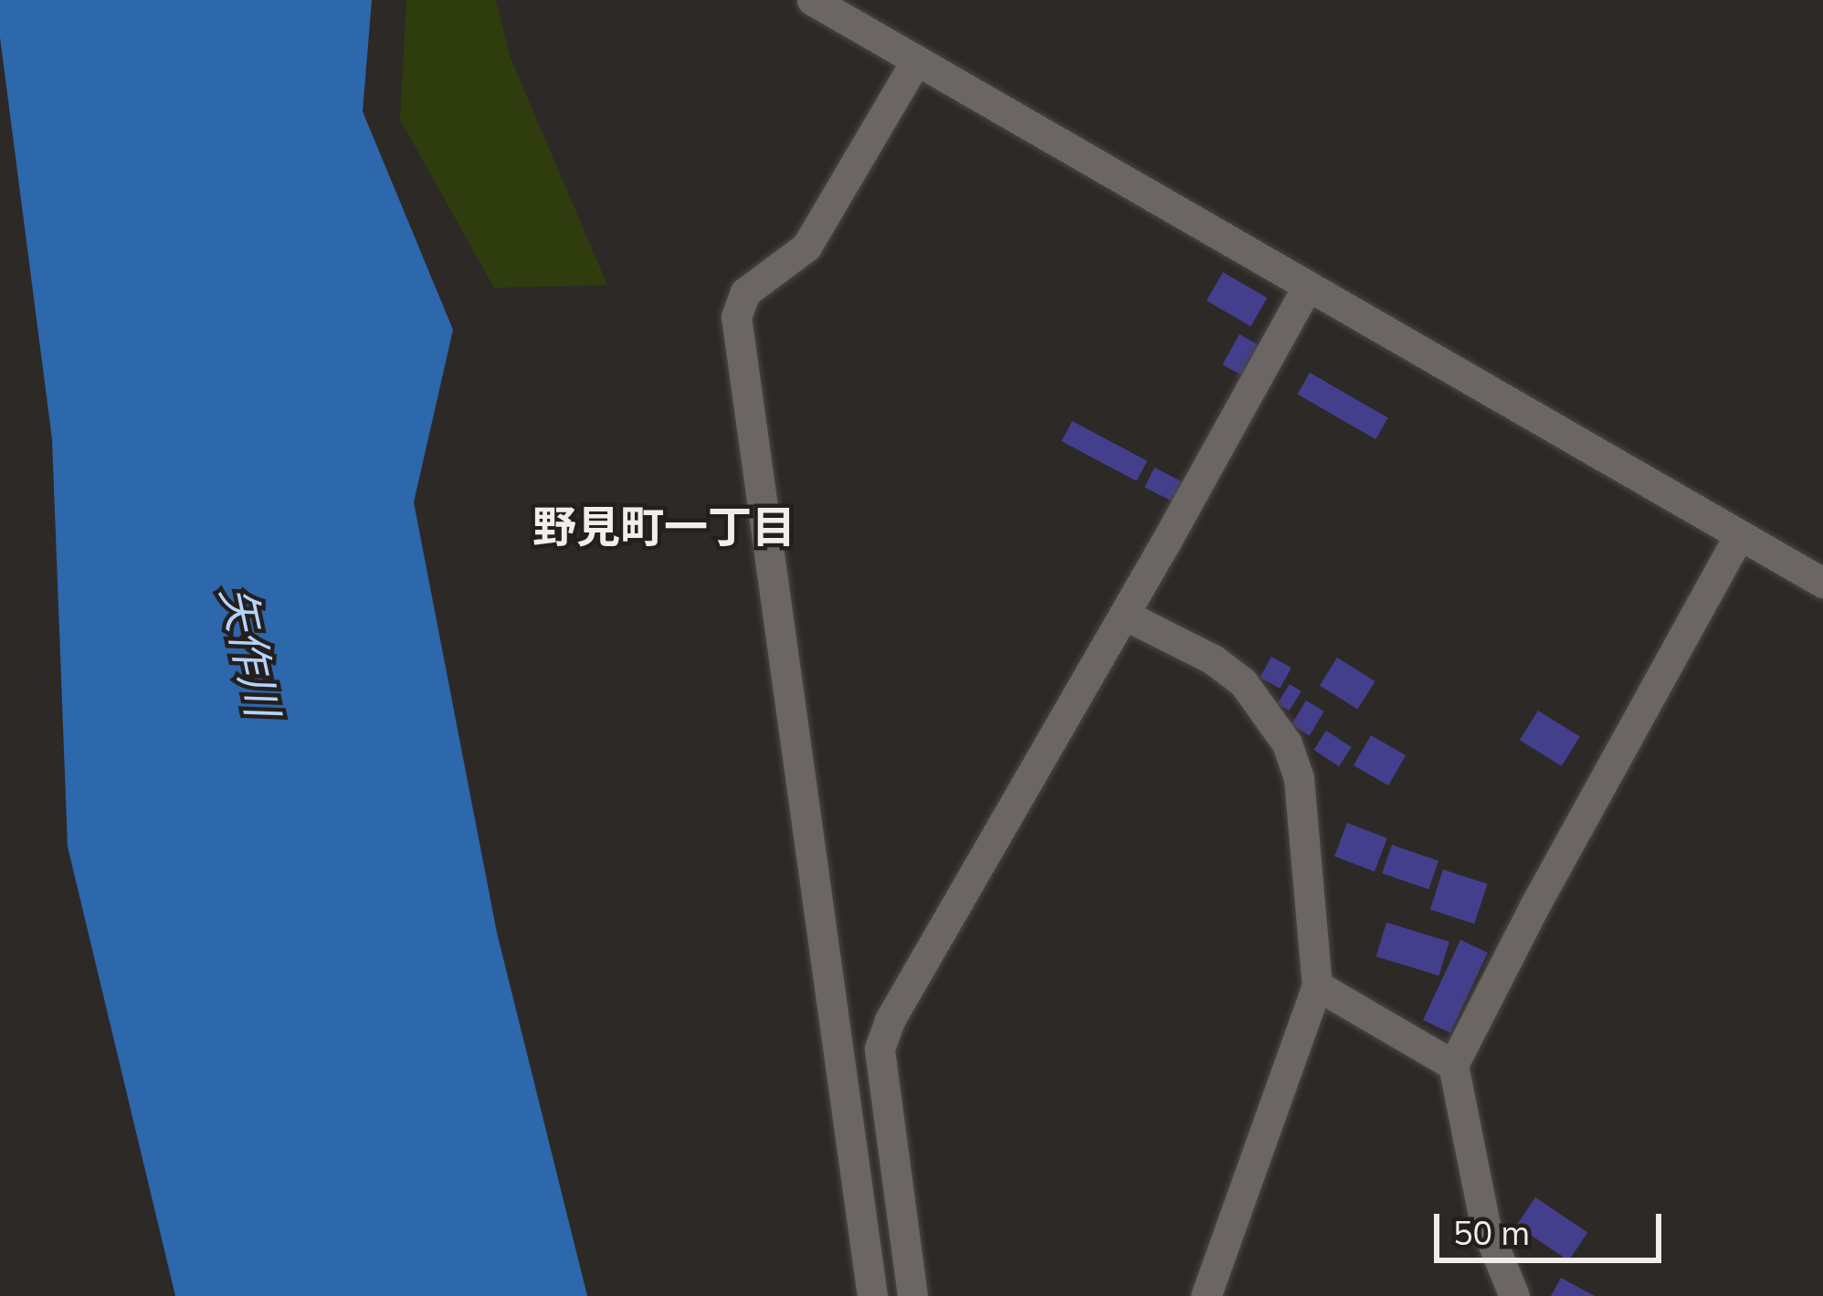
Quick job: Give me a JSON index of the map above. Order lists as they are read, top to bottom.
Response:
{
  "districts": ["野見町一丁目"],
  "water": ["矢作川"],
  "scale_bar": "50 m"
}
